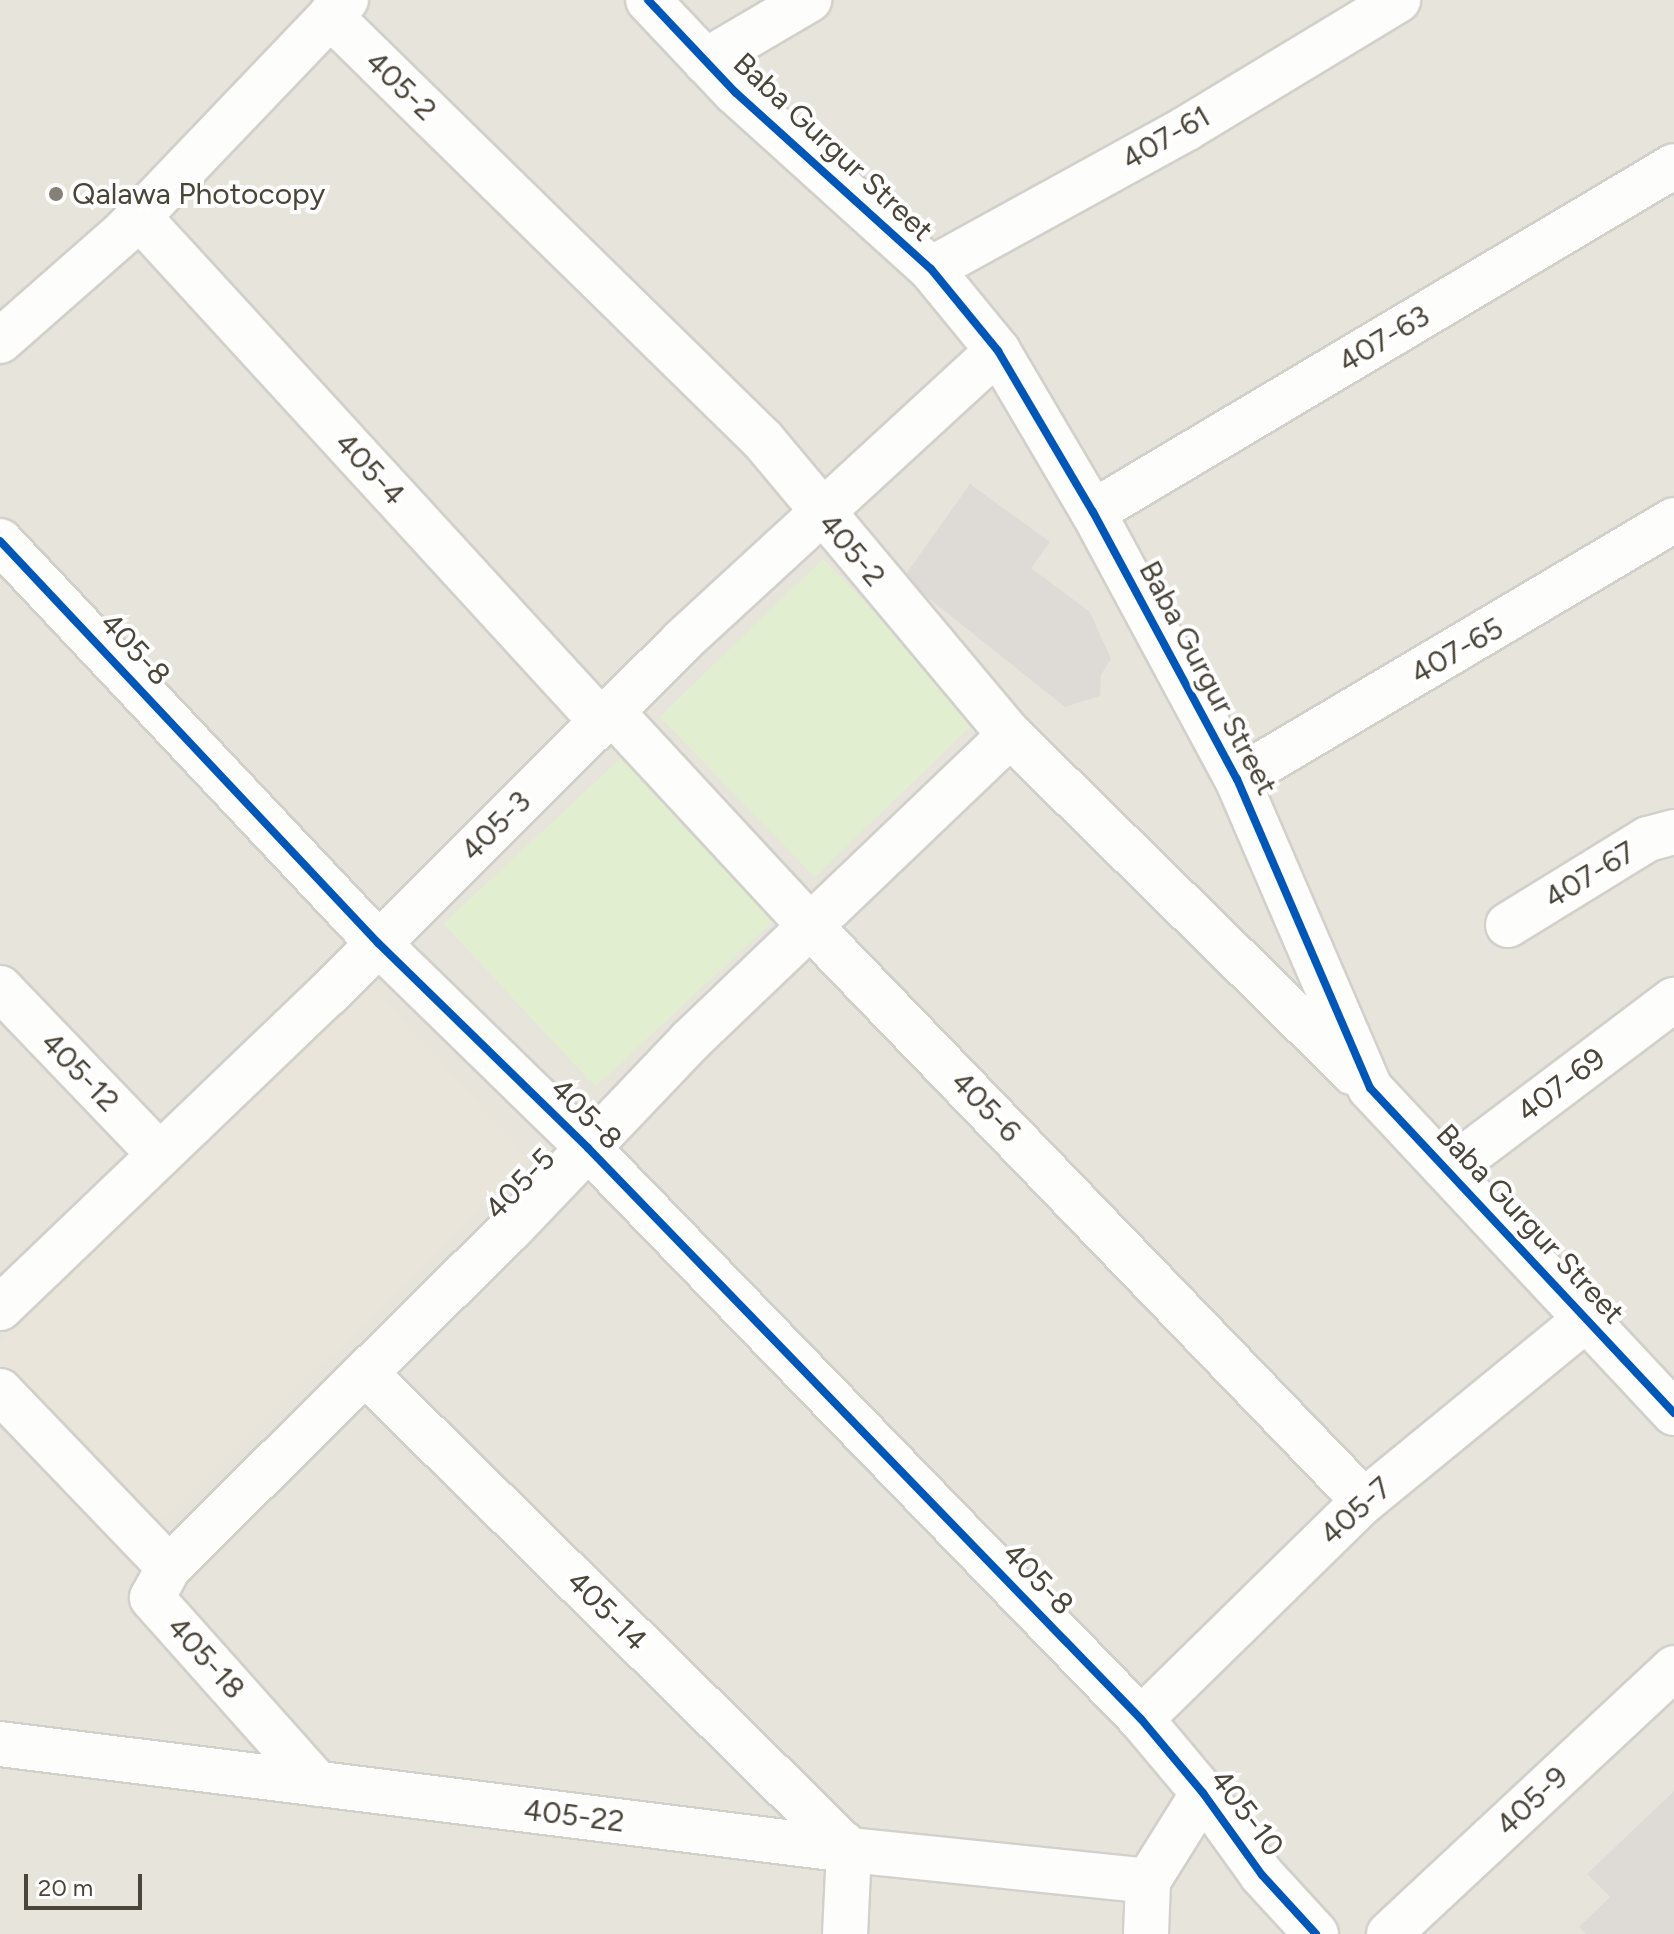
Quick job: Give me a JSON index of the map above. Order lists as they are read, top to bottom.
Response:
{
  "streets": {
    "street": [
      "405-2",
      "407-61",
      "Baba Gurgur Street",
      "407-63",
      "405-4",
      "405-8",
      "407-65",
      "405-3",
      "407-67",
      "405-12",
      "407-69",
      "405-6",
      "405-5",
      "405-7",
      "405-14",
      "405-18",
      "405-9",
      "405-10",
      "405-22"
    ]
  },
  "crossings": [
    ["405-2", "Baba Gurgur Street"],
    ["405-2", "405-3"],
    ["405-2", "405-5"],
    ["407-61", "Baba Gurgur Street"],
    ["Baba Gurgur Street", "407-63"],
    ["Baba Gurgur Street", "407-65"],
    ["Baba Gurgur Street", "405-3"],
    ["Baba Gurgur Street", "407-69"],
    ["Baba Gurgur Street", "405-7"],
    ["405-4", "405-3"],
    ["405-4", "405-6"],
    ["405-8", "405-3"],
    ["405-8", "405-5"],
    ["405-8", "405-7"],
    ["405-8", "405-10"],
    ["405-3", "405-12"],
    ["405-3", "405-6"],
    ["405-6", "405-5"],
    ["405-6", "405-7"],
    ["405-5", "405-14"],
    ["405-5", "405-18"],
    ["405-7", "405-10"],
    ["405-14", "405-22"],
    ["405-18", "405-22"]
  ],
  "places": ["Qalawa Photocopy"],
  "scale_bar": "20 m"
}
